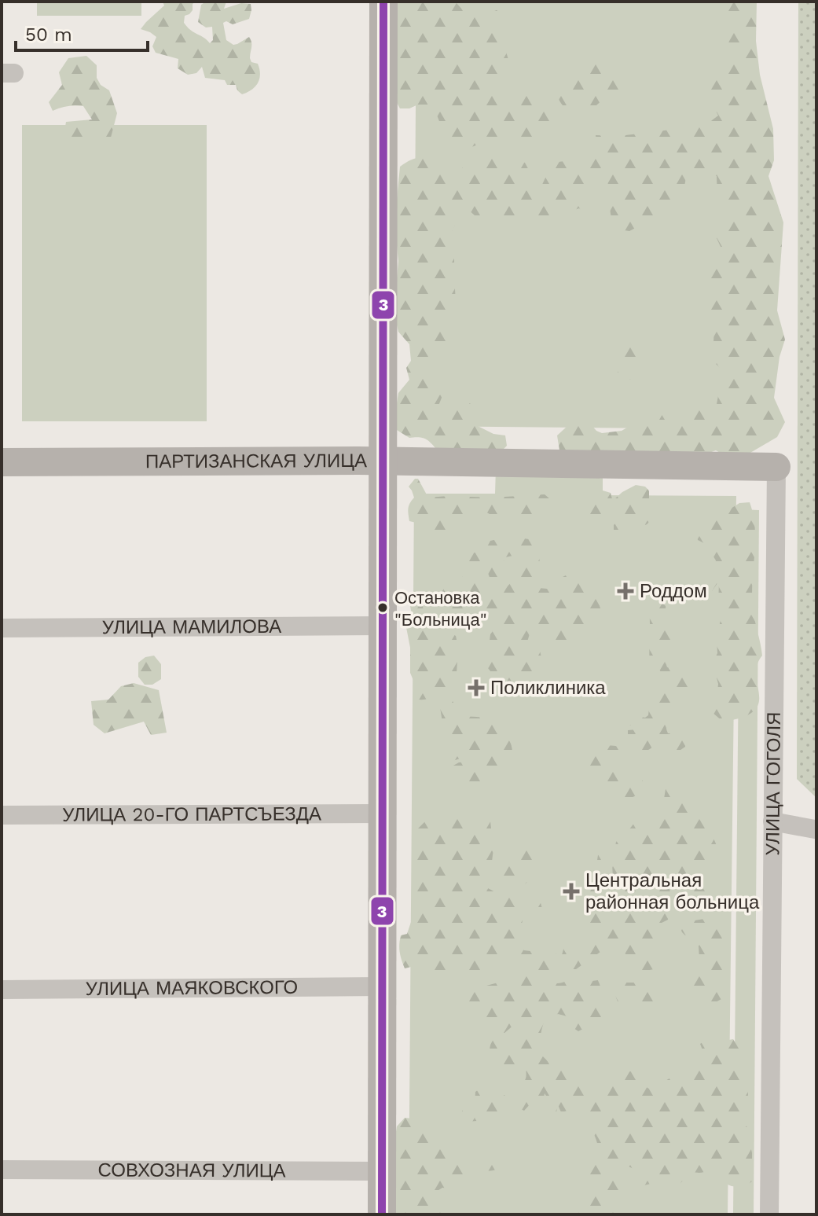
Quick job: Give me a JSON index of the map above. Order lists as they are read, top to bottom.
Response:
{
  "streets": {
    "street": [
      "ПАРТИЗАНСКАЯ УЛИЦА",
      "УЛИЦА МАМИЛОВА",
      "УЛИЦА ГОГОЛЯ",
      "УЛИЦА 20-ГО ПАРТСЪЕЗДА",
      "УЛИЦА МАЯКОВСКОГО",
      "СОВХОЗНАЯ УЛИЦА"
    ]
  },
  "crossings": [
    ["ПАРТИЗАНСКАЯ УЛИЦА", "УЛИЦА ГОГОЛЯ"]
  ],
  "places": {
    "health": ["Роддом", "Поликлиника", "Центральная районная больница"],
    "other": ["Остановка \"Больница\""]
  },
  "lines": ["transit line 3"],
  "scale_bar": "50 m"
}
